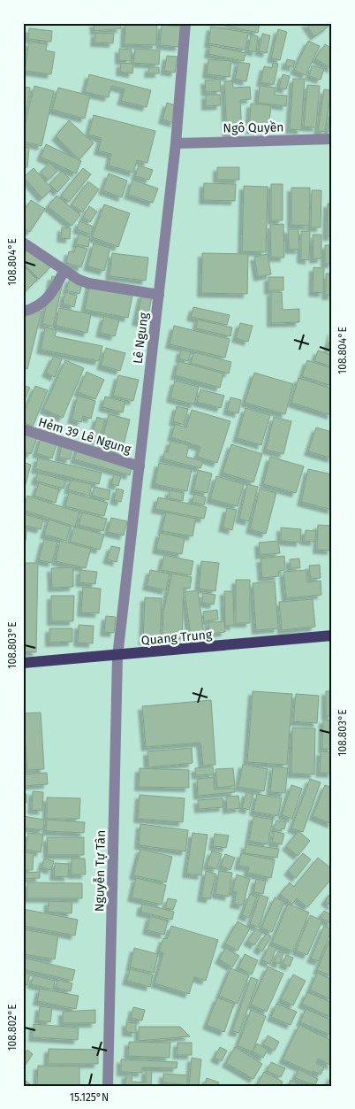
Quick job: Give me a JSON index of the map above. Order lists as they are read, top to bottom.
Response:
{
  "streets": {
    "main road": ["Quang Trung"],
    "street": [
      "Ngô Quyền",
      "Lê Ngung",
      "Hẻm 39 Lê Ngung",
      "Nguyễn Tự Tân"
    ]
  },
  "crossings": [
    ["Ngô Quyền", "Lê Ngung"],
    ["Lê Ngung", "Hẻm 39 Lê Ngung"],
    ["Lê Ngung", "Quang Trung"],
    ["Lê Ngung", "Nguyễn Tự Tân"],
    ["Quang Trung", "Nguyễn Tự Tân"]
  ],
  "coordinates": [
    "108.804°E",
    "108.803°E",
    "108.802°E",
    "15.125°N"
  ]
}
